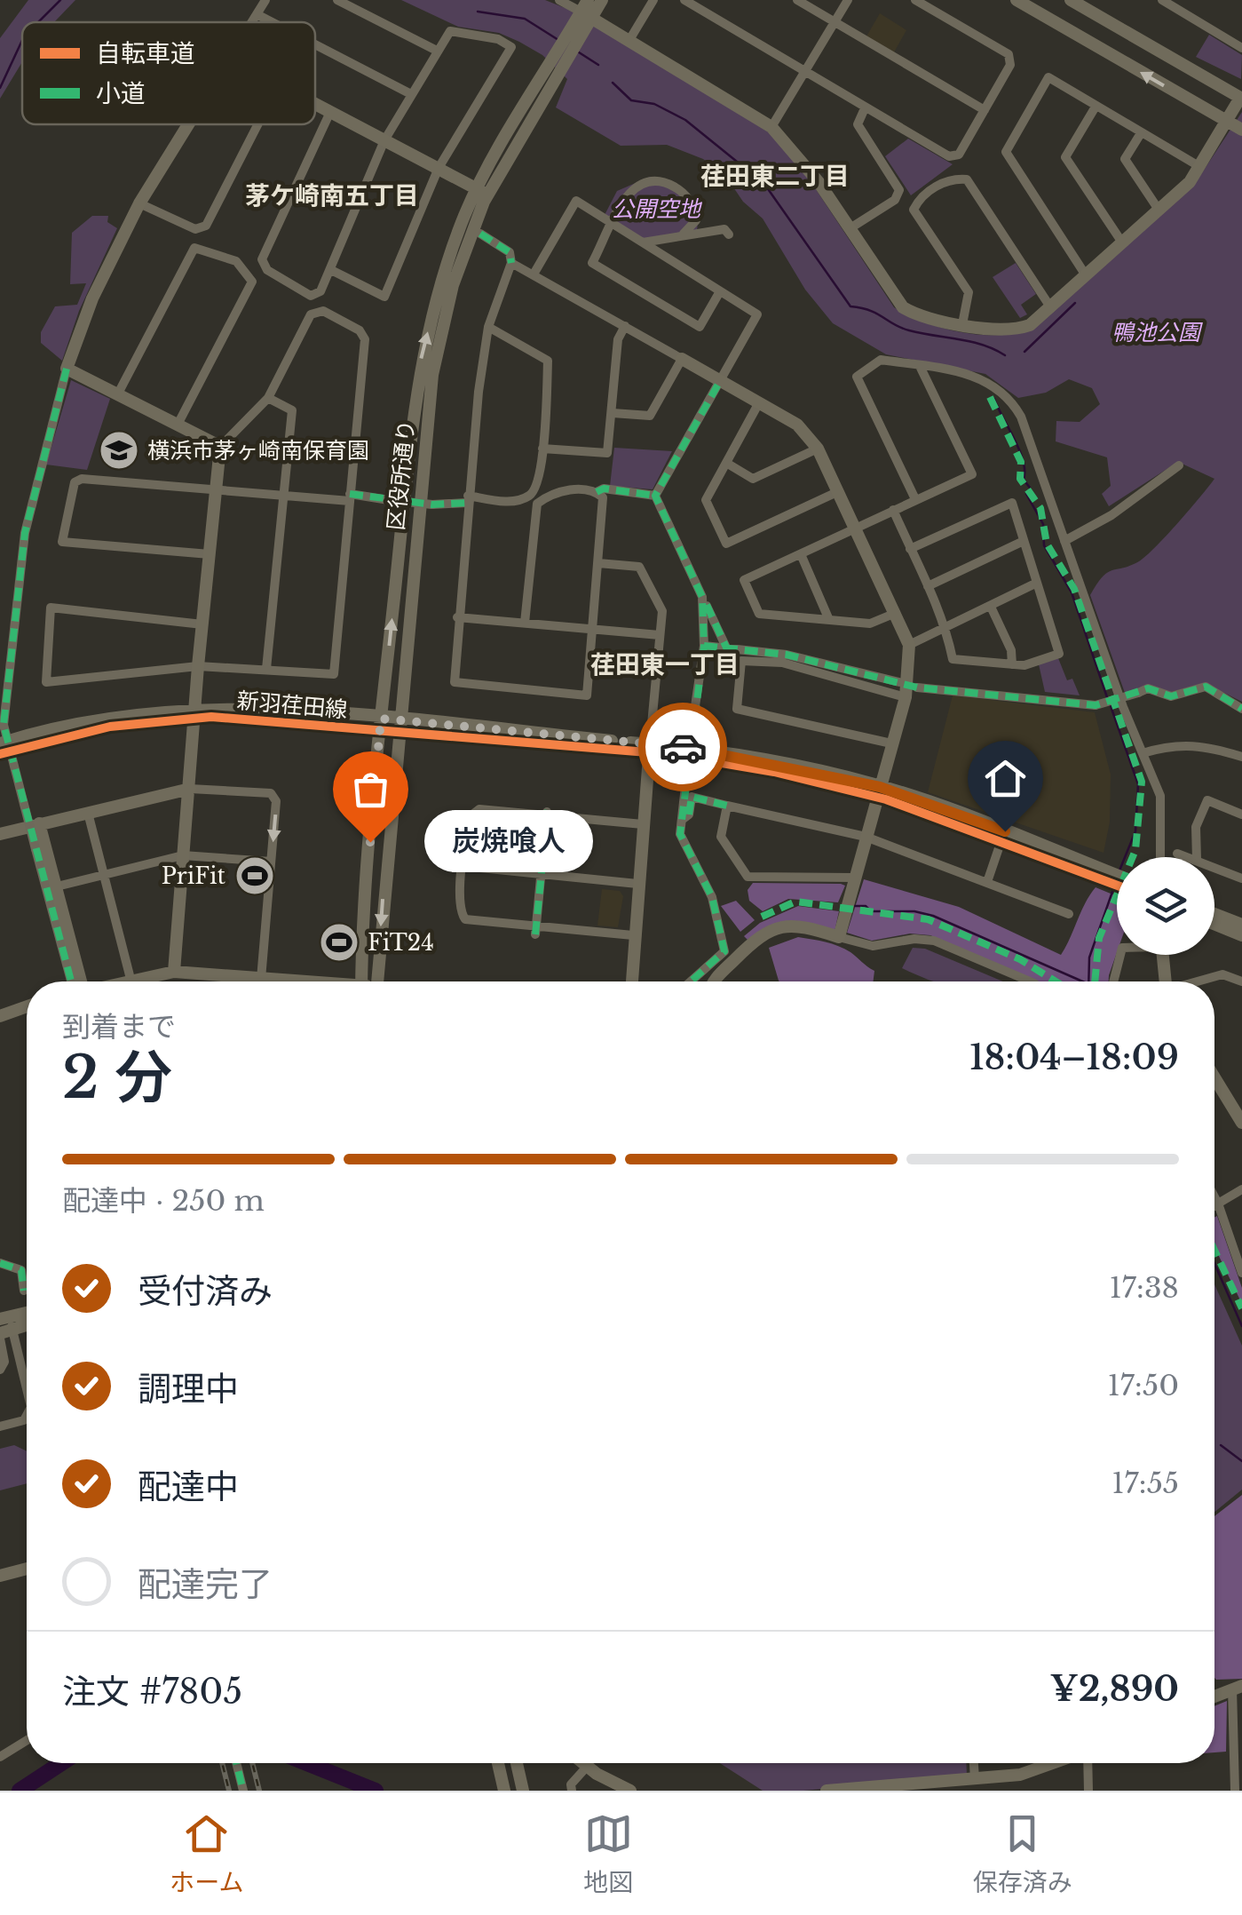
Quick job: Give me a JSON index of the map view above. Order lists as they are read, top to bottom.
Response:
{
  "streets": {
    "street": ["区役所通り", "新羽荏田線"]
  },
  "crossings": [
    ["区役所通り", "新羽荏田線"]
  ],
  "districts": ["荏田東二丁目", "茅ケ崎南五丁目", "荏田東一丁目"],
  "parks": ["公開空地", "鴨池公園"],
  "places": {
    "school or university": ["横浜市茅ヶ崎南保育園"],
    "other": ["炭焼喰人"],
    "sports": ["PriFit", "FiT24"]
  },
  "legend": ["自転車道", "小道"],
  "page": {
    "bubble": "炭焼喰人",
    "heading": ["2 分", "到着まで", "18:04–18:09"],
    "panel": ["注文 #7805", "¥2,890"],
    "bar": "配達中 · 250 m",
    "list": [
      ["受付済み", "17:38"],
      ["調理中", "17:50"],
      ["配達中", "17:55"],
      "配達完了"
    ],
    "tabs": ["ホーム", "地図", "保存済み"]
  }
}
